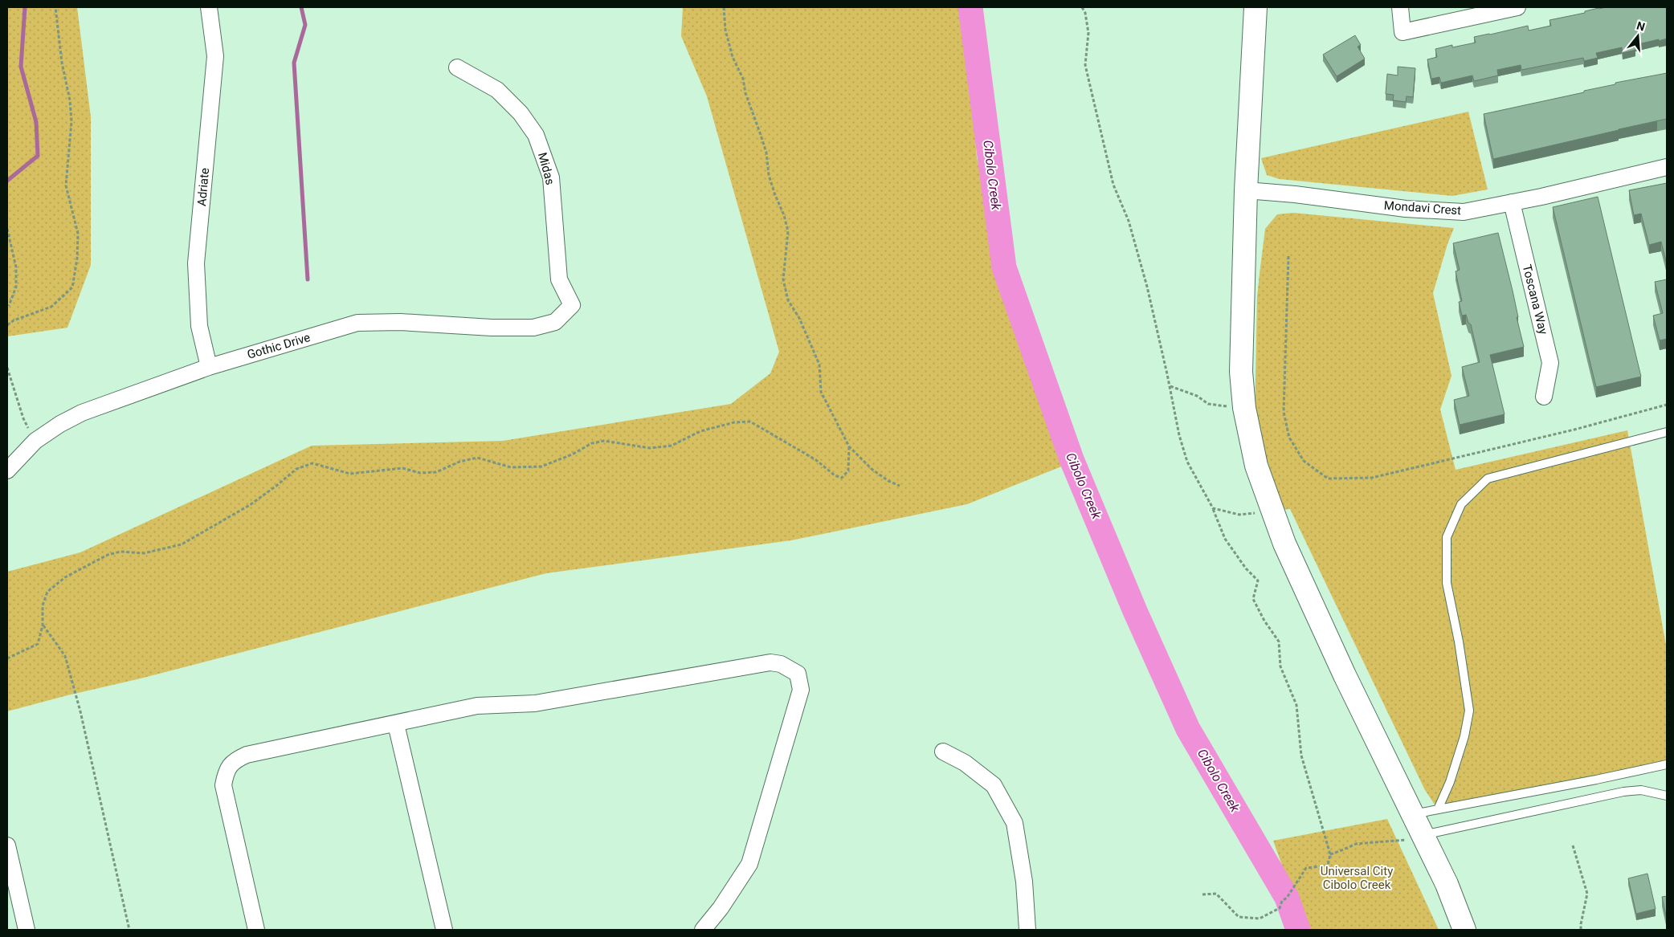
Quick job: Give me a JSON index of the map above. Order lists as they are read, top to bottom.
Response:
{
  "streets": {
    "street": [
      "Midas",
      "Adriate",
      "Mondavi Crest",
      "Toscana Way",
      "Gothic Drive"
    ]
  },
  "crossings": [
    ["Midas", "Gothic Drive"],
    ["Adriate", "Gothic Drive"],
    ["Mondavi Crest", "Toscana Way"]
  ],
  "water": ["Cibolo Creek"],
  "parks": ["Universal City Cibolo Creek"],
  "north": "top"
}
